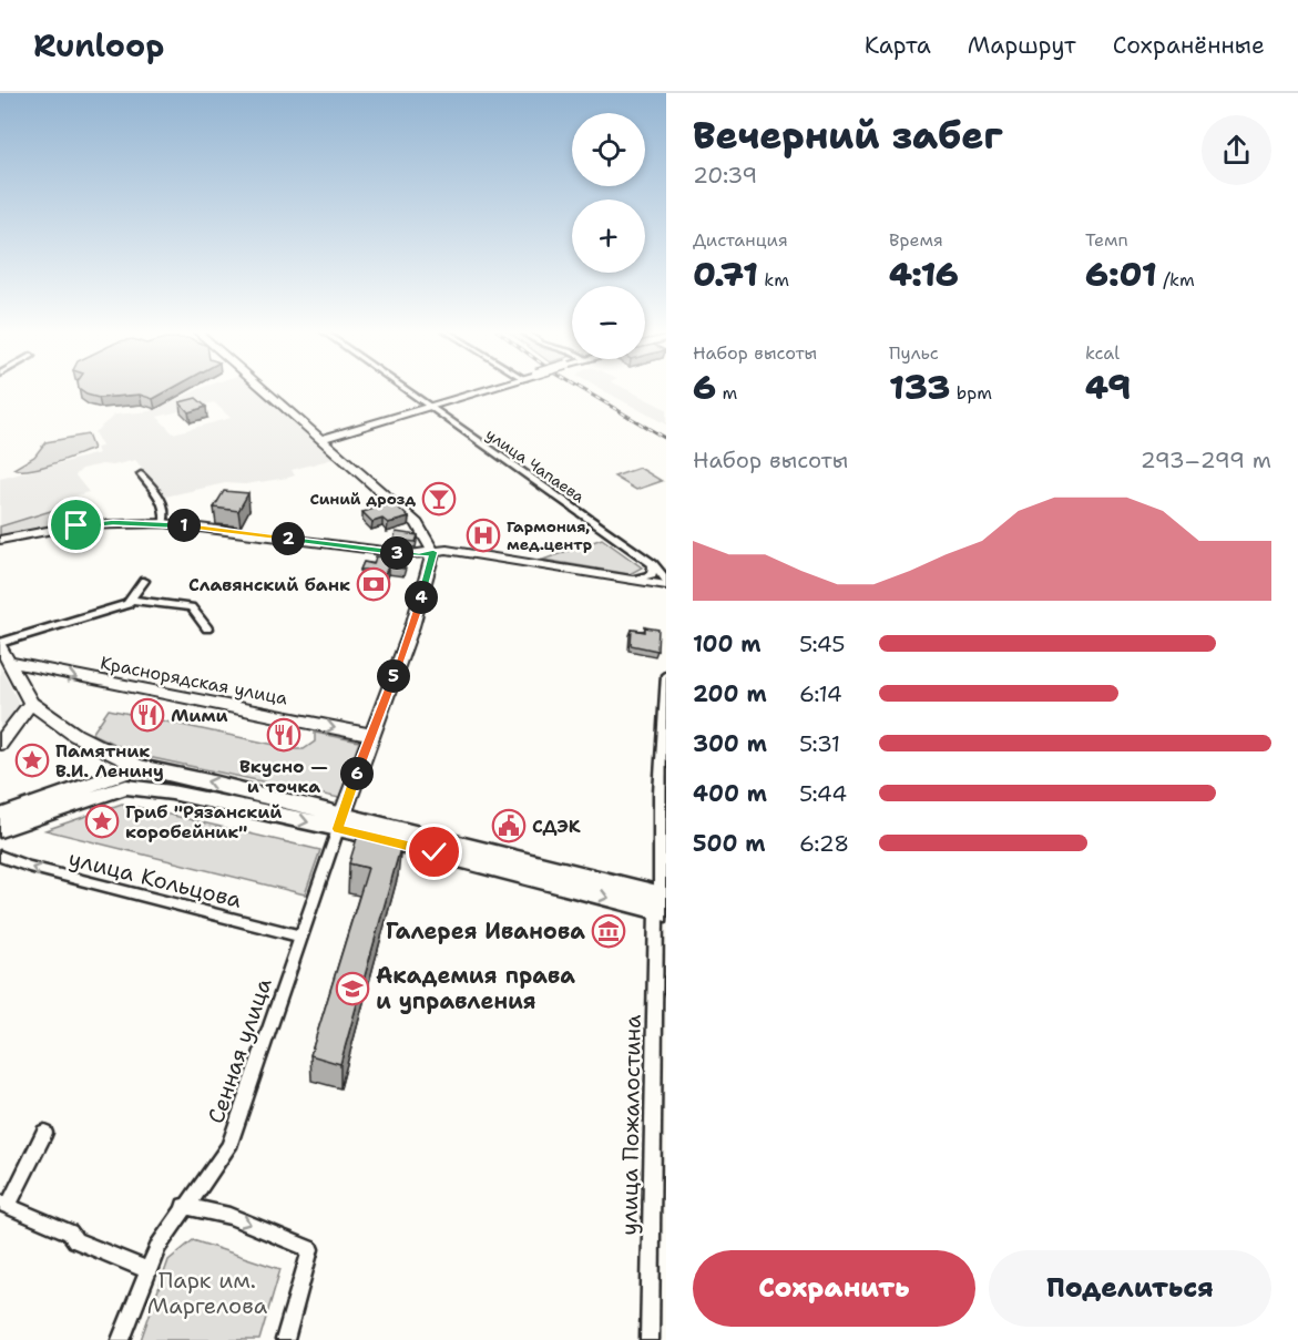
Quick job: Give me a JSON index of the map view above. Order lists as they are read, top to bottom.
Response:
{
  "streets": {
    "street": [
      "улица Чапаева",
      "Краснорядская улица",
      "улица Кольцова",
      "Сенная улица",
      "улица Пожалостина"
    ]
  },
  "crossings": [
    ["улица Кольцова", "Сенная улица"]
  ],
  "one_way": ["улица Кольцова"],
  "parks": ["Парк им. Маргелова"],
  "places": {
    "bar": ["Синий дрозд"],
    "hospital": ["Гармония, мед.центр"],
    "bank": ["Славянский банк"],
    "restaurant": ["Мими", "Вкусно — и точка"],
    "place": ["Памятник В.И. Ленину", "Гриб \"Рязанский коробейник\""],
    "public building": ["СДЭК"],
    "museum": ["Галерея Иванова"],
    "school or university": ["Академия права и управления"]
  },
  "page": {
    "header": "Runloop",
    "nav": ["Карта", "Маршрут", "Сохранённые"],
    "heading": ["Вечерний забег", "20:39"],
    "map_buttons": ["+", "−"],
    "stats": [
      ["Дистанция", "0.71 km"],
      ["Время", "4:16"],
      ["Темп", "6:01 /km"],
      ["Набор высоты", "6 m"],
      ["Пульс", "133 bpm"],
      ["kcal", "49"]
    ],
    "chart": ["Набор высоты", "293–299 m"],
    "pins": [
      "1",
      "2",
      "3",
      "4",
      "5",
      "6"
    ],
    "list": [
      {
        "name": "100 m",
        "note": "5:45"
      },
      {
        "name": "200 m",
        "note": "6:14"
      },
      {
        "name": "300 m",
        "note": "5:31"
      },
      {
        "name": "400 m",
        "note": "5:44"
      },
      {
        "name": "500 m",
        "note": "6:28"
      }
    ],
    "buttons": ["Сохранить", "Поделиться"]
  }
}
